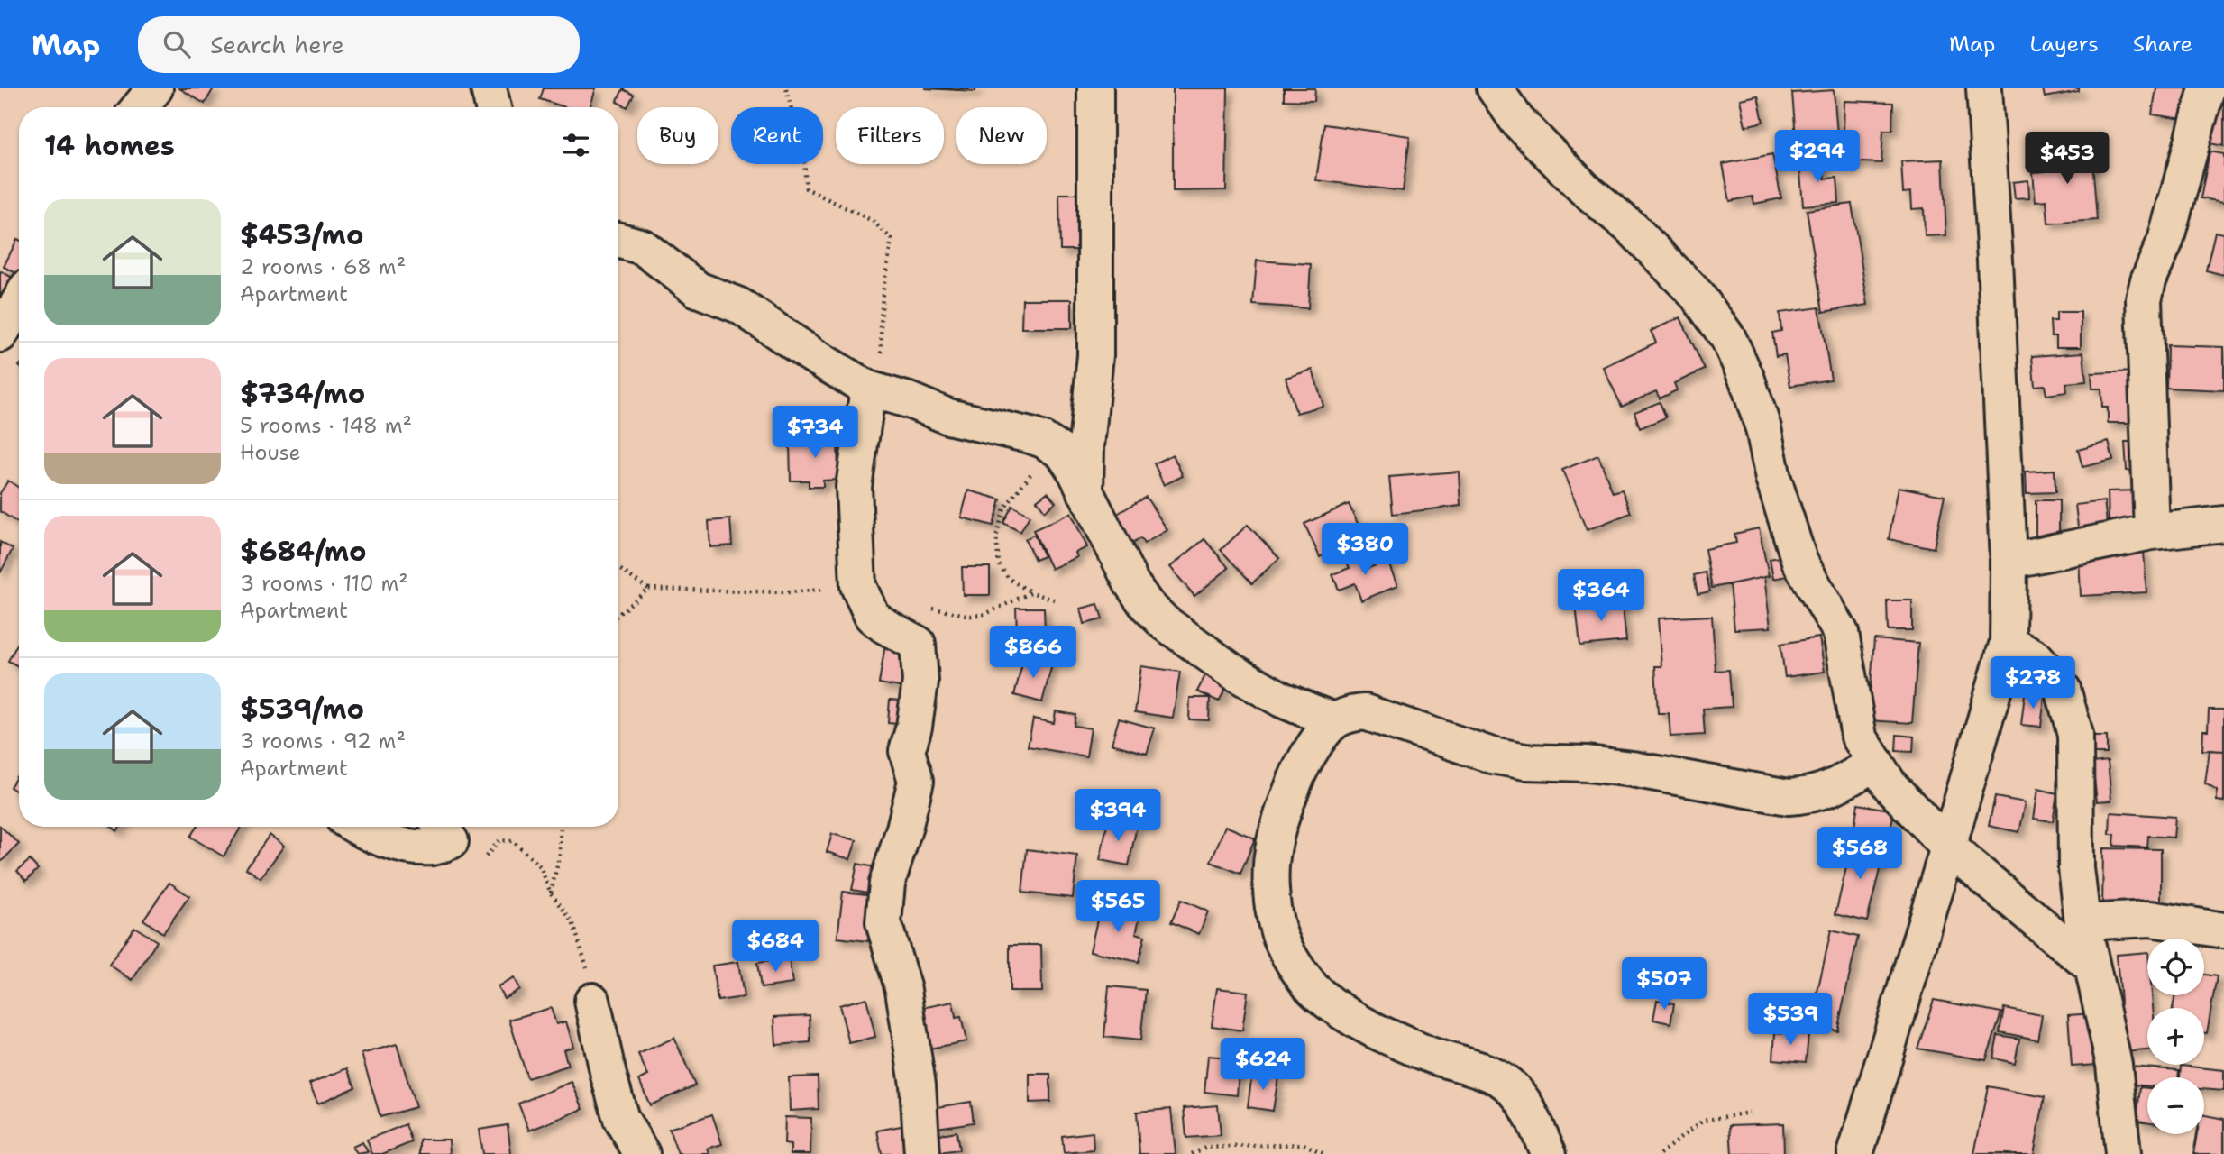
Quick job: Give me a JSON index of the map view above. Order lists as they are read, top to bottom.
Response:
{
  "page": {
    "header": "Map",
    "search": "Search here",
    "nav": ["Map", "Layers", "Share"],
    "chip": [
      "Buy",
      "Rent",
      "Filters",
      "New"
    ],
    "heading": "14 homes",
    "price": [
      "$294",
      "$453",
      "$734",
      "$380",
      "$364",
      "$866",
      "$278",
      "$394",
      "$568",
      "$565",
      "$684",
      "$507",
      "$539",
      "$624"
    ],
    "list": [
      {
        "name": "$453/mo",
        "note": "2 rooms · 68 m² · Apartment"
      },
      {
        "name": "$734/mo",
        "note": "5 rooms · 148 m² · House"
      },
      {
        "name": "$684/mo",
        "note": "3 rooms · 110 m² · Apartment"
      },
      {
        "name": "$539/mo",
        "note": "3 rooms · 92 m² · Apartment"
      }
    ],
    "map_buttons": ["+", "−"]
  }
}
